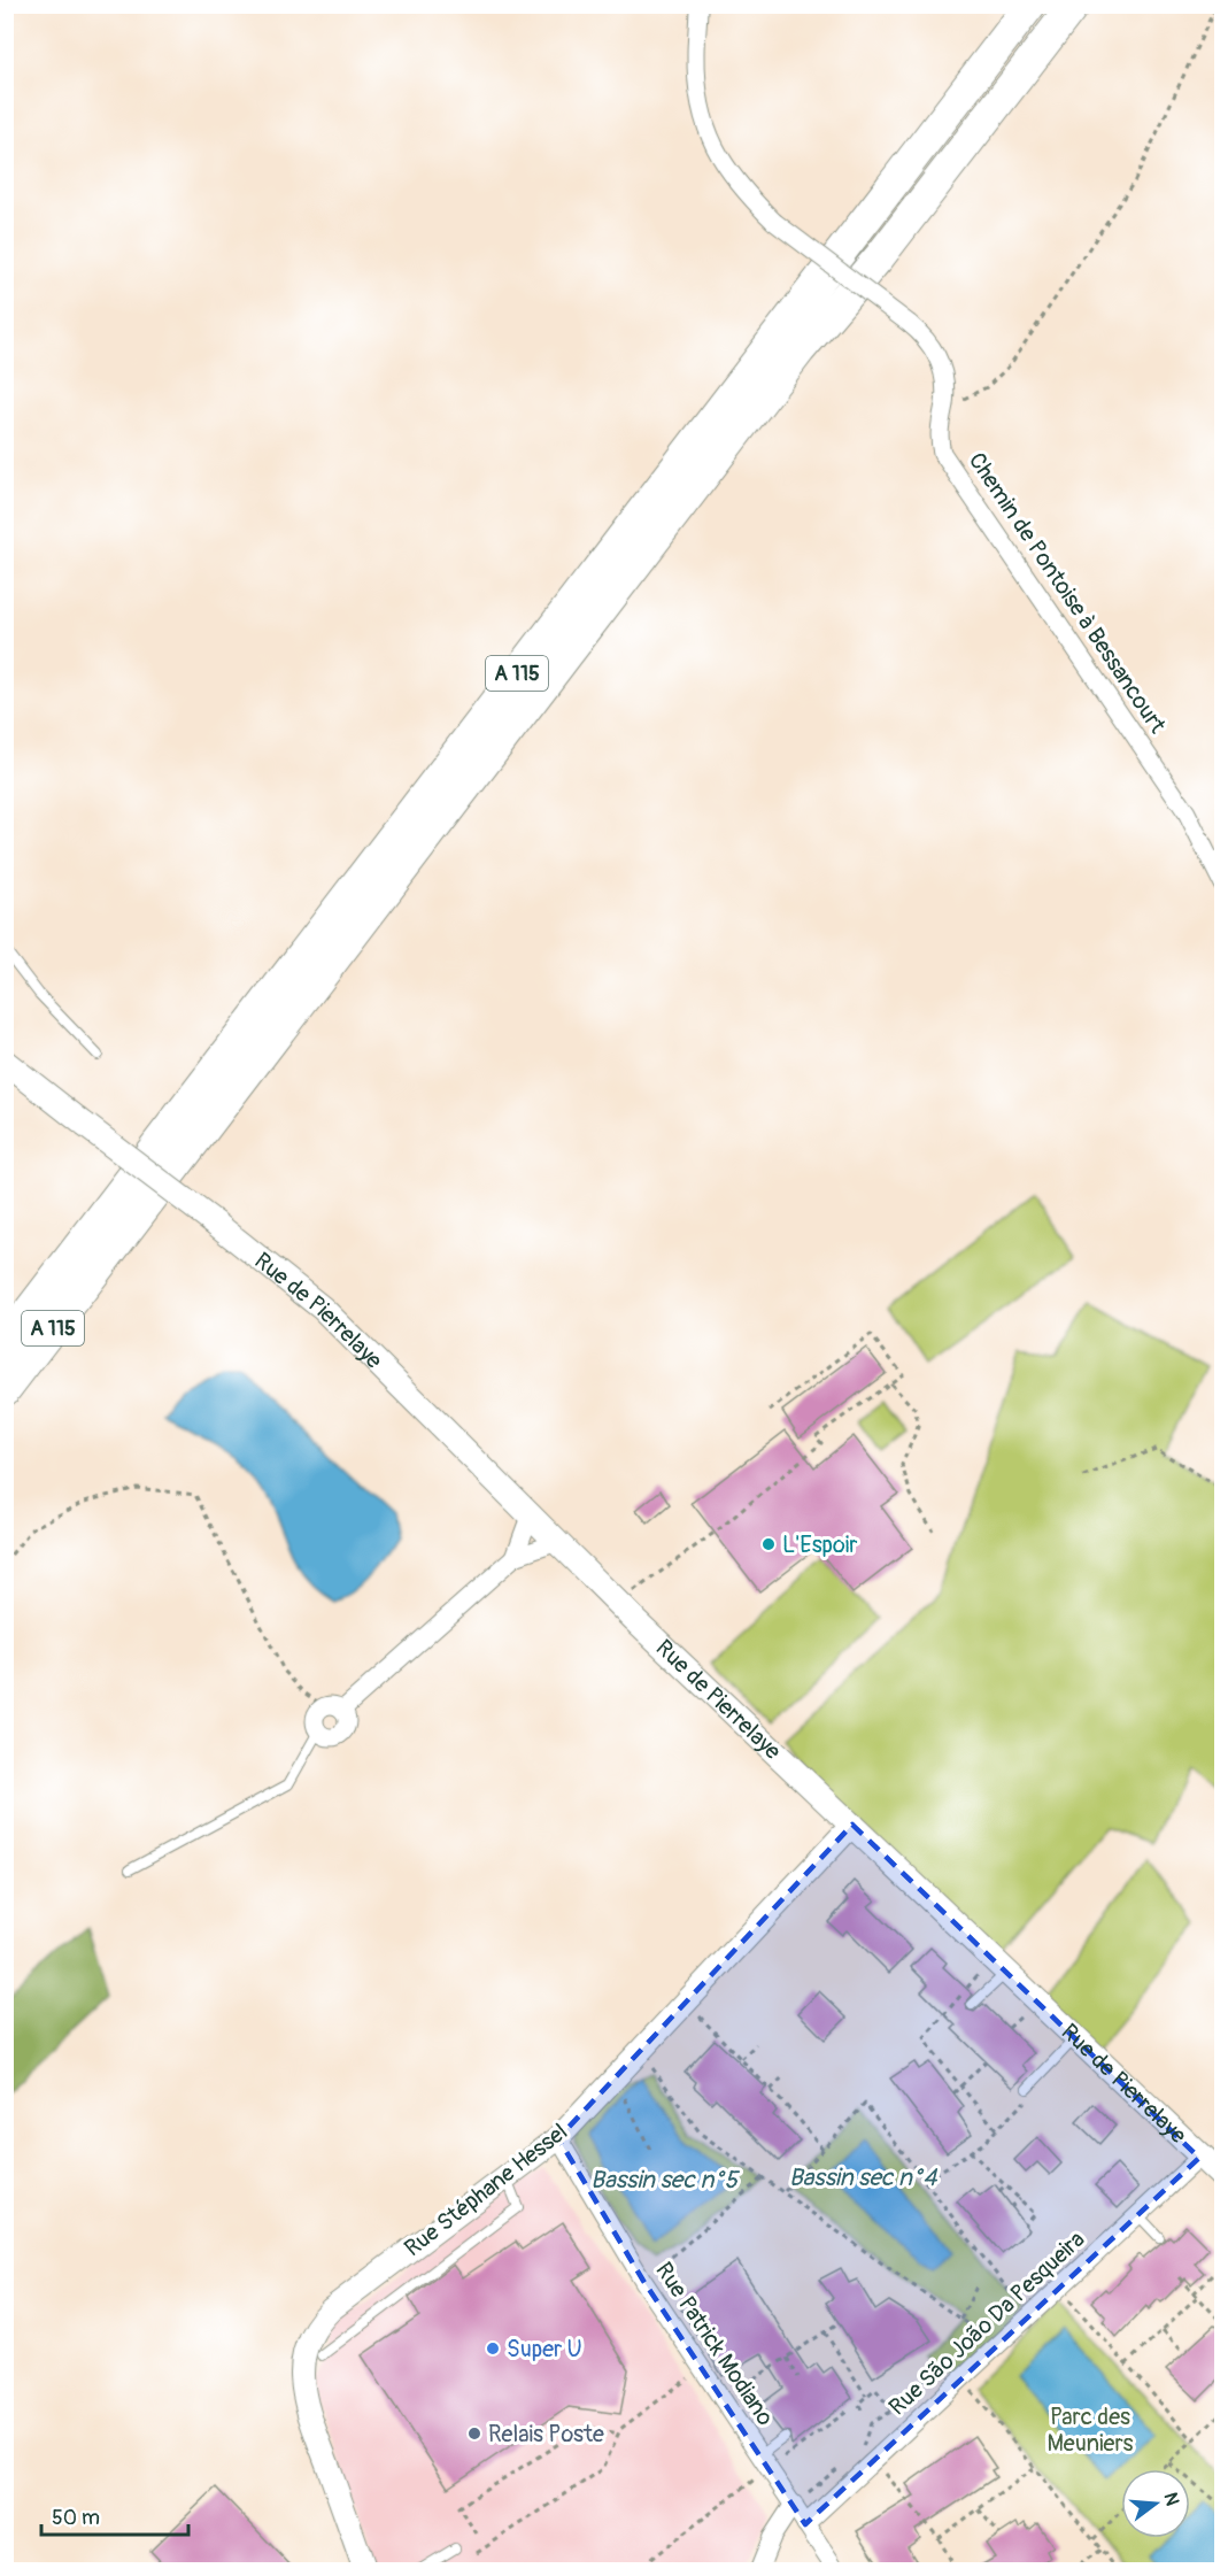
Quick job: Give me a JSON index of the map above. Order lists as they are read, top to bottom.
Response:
{
  "streets": {
    "highway": ["A 115"],
    "main road": ["Rue de Pierrelaye"],
    "street": [
      "Chemin de Pontoise à Bessancourt",
      "Rue Stéphane Hessel",
      "Rue São João Da Pesqueira",
      "Rue Patrick Modiano"
    ]
  },
  "crossings": [
    ["Rue de Pierrelaye", "Rue Stéphane Hessel"],
    ["Rue de Pierrelaye", "Rue São João Da Pesqueira"],
    ["Rue Stéphane Hessel", "Rue Patrick Modiano"],
    ["Rue São João Da Pesqueira", "Rue Patrick Modiano"]
  ],
  "water": ["Bassin sec n°4", "Bassin sec n°5"],
  "parks": ["Parc des Meuniers"],
  "places": ["L'Espoir", "Super U", "Relais Poste"],
  "scale_bar": "50 m",
  "north": "right"
}
